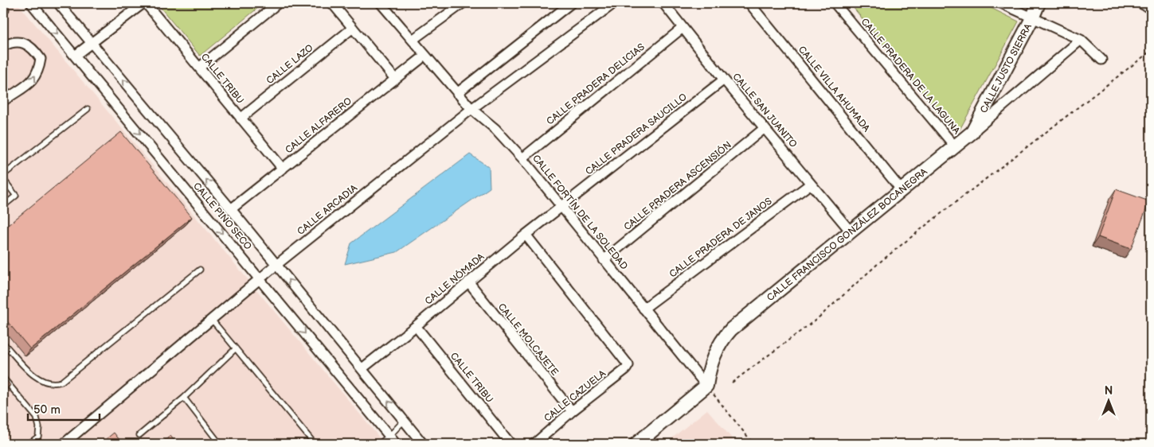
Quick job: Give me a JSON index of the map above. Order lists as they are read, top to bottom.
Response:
{
  "streets": {
    "street": [
      "CALLE LAZO",
      "CALLE JUSTO SIERRA",
      "CALLE PRADERA DE LA LAGUNA",
      "CALLE TRIBU",
      "CALLE PRADERA DELICIAS",
      "CALLE VILLA AHUMADA",
      "CALLE SAN JUANITO",
      "CALLE ALFARERO",
      "CALLE PRADERA SAUCILLO",
      "CALLE PRADERA ASCENSIÓN",
      "CALLE ARCADIA",
      "CALLE FORTÍN DE LA SOLEDAD",
      "CALLE PINO SECO",
      "CALLE FRANCISCO GONZÁLEZ BOCANEGRA",
      "CALLE PRADERA DE JANOS",
      "CALLE NÓMADA",
      "CALLE MOLCAJETE",
      "CALLE CAZUELA"
    ]
  },
  "crossings": [
    ["CALLE LAZO", "CALLE TRIBU"],
    ["CALLE JUSTO SIERRA", "CALLE FRANCISCO GONZÁLEZ BOCANEGRA"],
    ["CALLE PRADERA DE LA LAGUNA", "CALLE FRANCISCO GONZÁLEZ BOCANEGRA"],
    ["CALLE TRIBU", "CALLE ALFARERO"],
    ["CALLE TRIBU", "CALLE NÓMADA"],
    ["CALLE PRADERA DELICIAS", "CALLE SAN JUANITO"],
    ["CALLE PRADERA DELICIAS", "CALLE FORTÍN DE LA SOLEDAD"],
    ["CALLE VILLA AHUMADA", "CALLE FRANCISCO GONZÁLEZ BOCANEGRA"],
    ["CALLE SAN JUANITO", "CALLE PRADERA SAUCILLO"],
    ["CALLE SAN JUANITO", "CALLE PRADERA ASCENSIÓN"],
    ["CALLE SAN JUANITO", "CALLE FRANCISCO GONZÁLEZ BOCANEGRA"],
    ["CALLE SAN JUANITO", "CALLE PRADERA DE JANOS"],
    ["CALLE ALFARERO", "CALLE PINO SECO"],
    ["CALLE PRADERA SAUCILLO", "CALLE FORTÍN DE LA SOLEDAD"],
    ["CALLE PRADERA SAUCILLO", "CALLE NÓMADA"],
    ["CALLE PRADERA ASCENSIÓN", "CALLE FORTÍN DE LA SOLEDAD"],
    ["CALLE ARCADIA", "CALLE FORTÍN DE LA SOLEDAD"],
    ["CALLE ARCADIA", "CALLE PINO SECO"],
    ["CALLE FORTÍN DE LA SOLEDAD", "CALLE FRANCISCO GONZÁLEZ BOCANEGRA"],
    ["CALLE FORTÍN DE LA SOLEDAD", "CALLE PRADERA DE JANOS"],
    ["CALLE FORTÍN DE LA SOLEDAD", "CALLE NÓMADA"],
    ["CALLE PINO SECO", "CALLE NÓMADA"],
    ["CALLE NÓMADA", "CALLE MOLCAJETE"],
    ["CALLE NÓMADA", "CALLE CAZUELA"],
    ["CALLE MOLCAJETE", "CALLE CAZUELA"]
  ],
  "scale_bar": "50 m",
  "north": "top"
}
